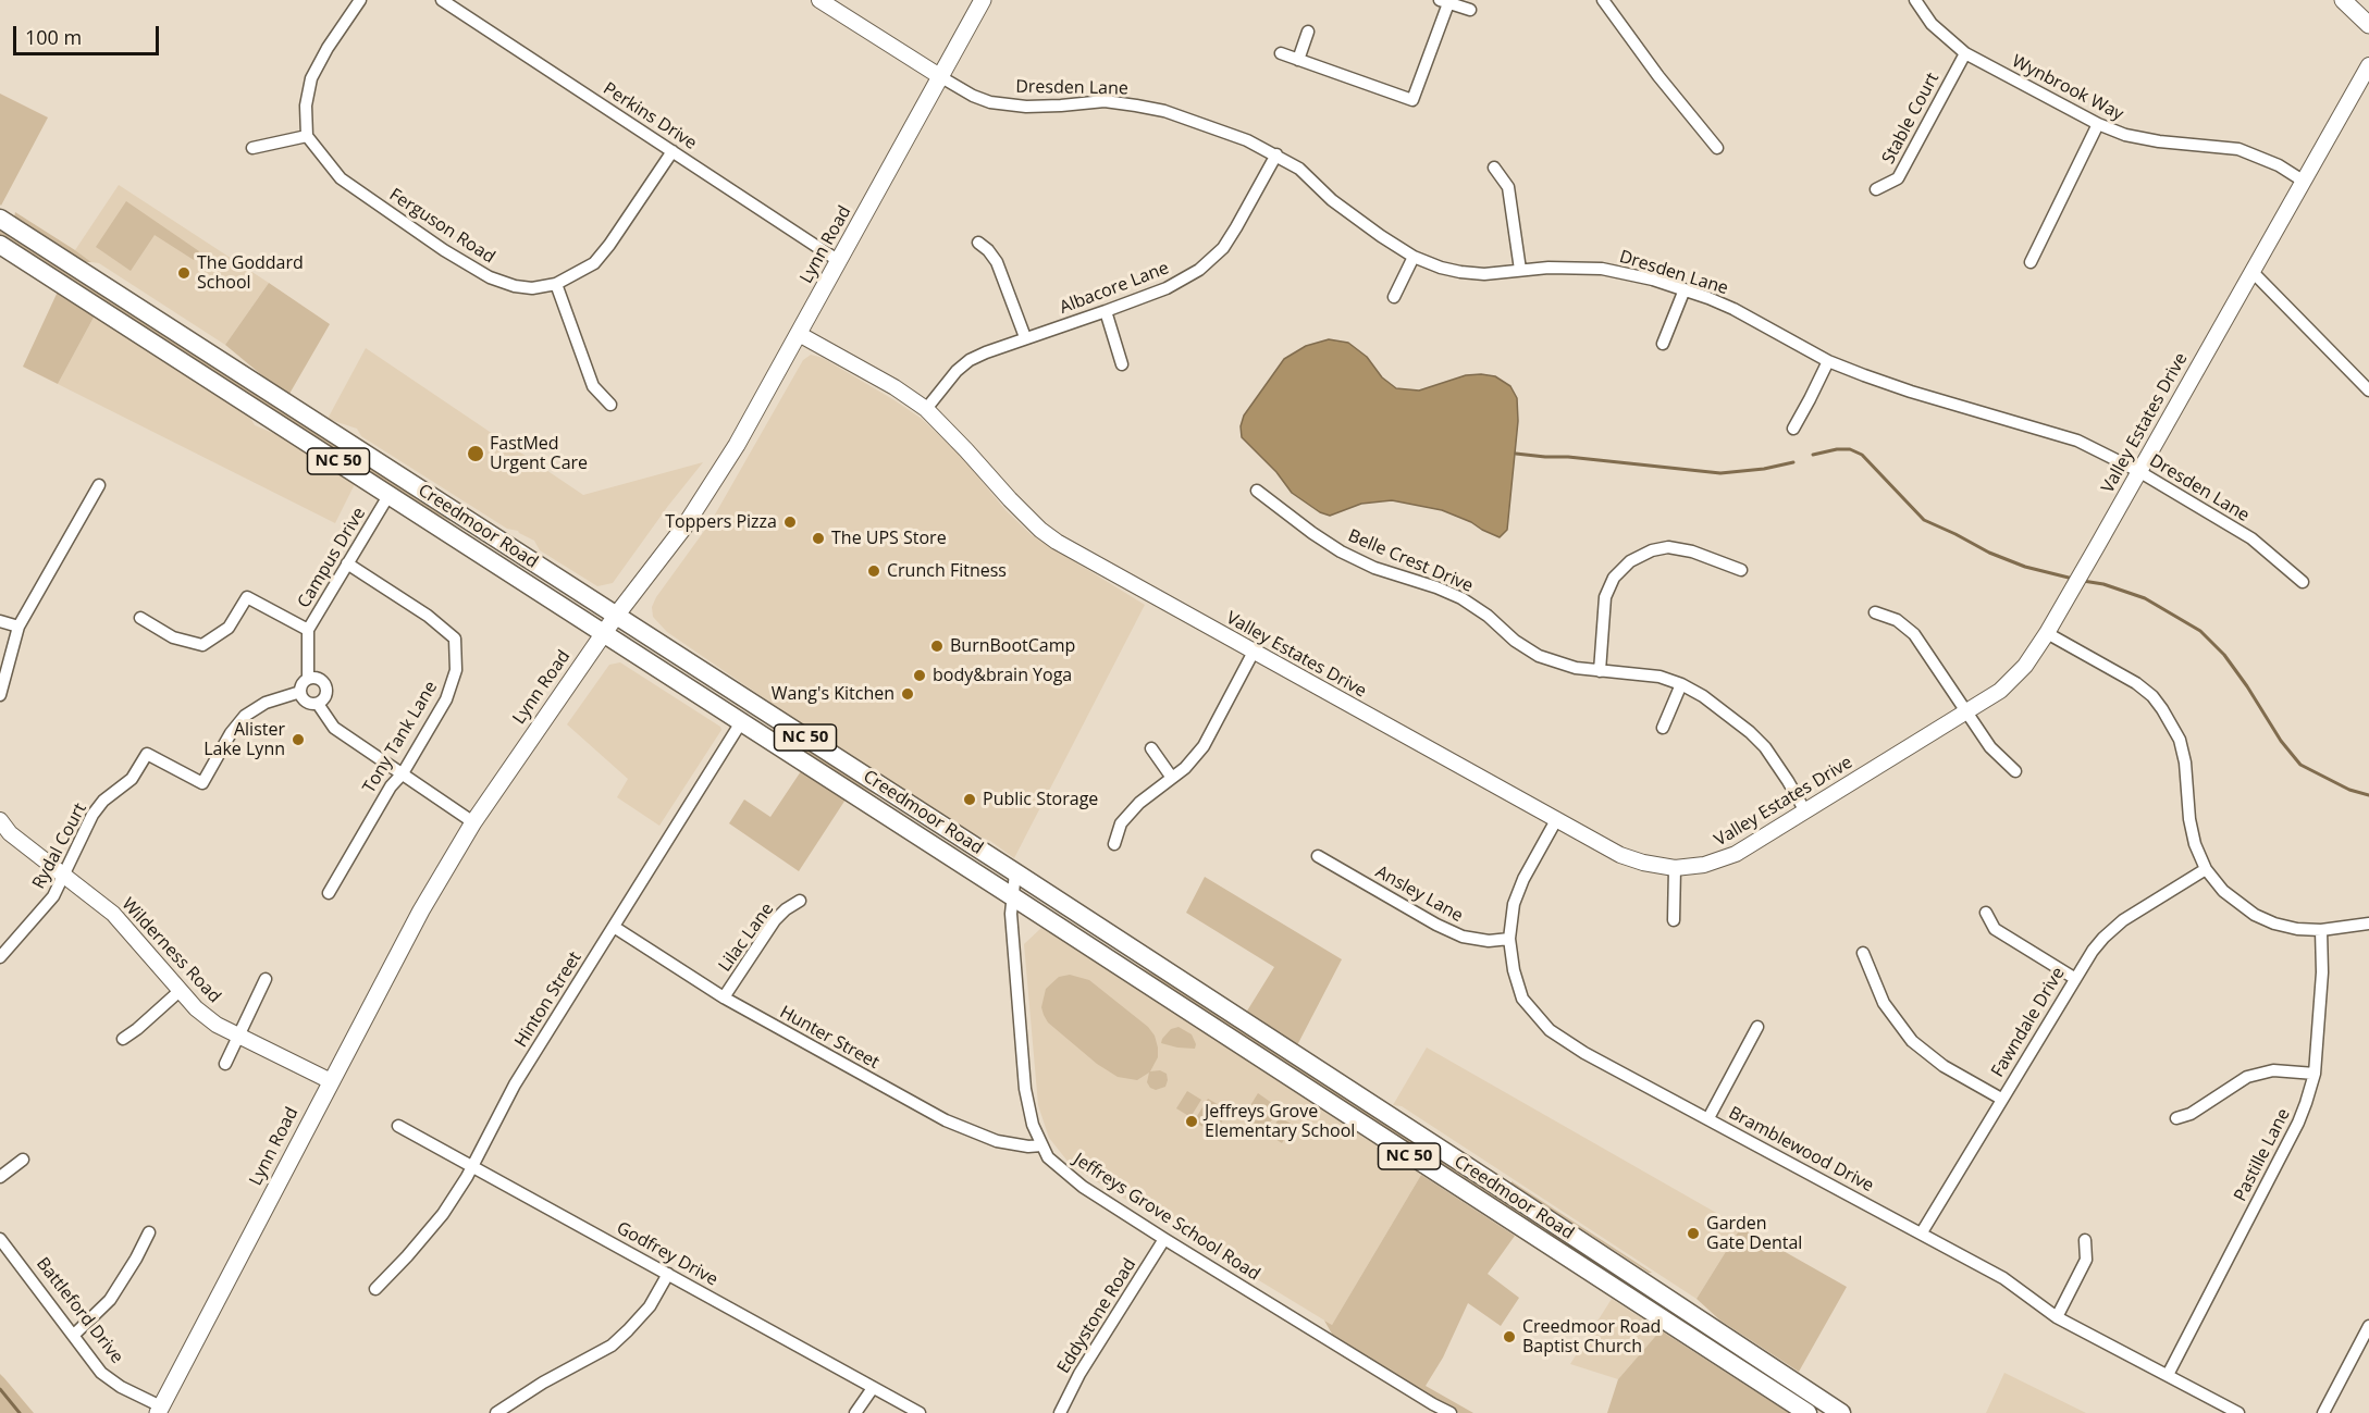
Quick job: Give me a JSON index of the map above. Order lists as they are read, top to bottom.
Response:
{
  "streets": {
    "main road": ["Lynn Road", "NC 50", "Creedmoor Road"],
    "street": [
      "Dresden Lane",
      "Wynbrook Way",
      "Perkins Drive",
      "Stable Court",
      "Ferguson Road",
      "Albacore Lane",
      "Valley Estates Drive",
      "Campus Drive",
      "Belle Crest Drive",
      "Tony Tank Lane",
      "Rydal Court",
      "Ansley Lane",
      "Lilac Lane",
      "Wilderness Road",
      "Hinton Street",
      "Fawndale Drive",
      "Hunter Street",
      "Bramblewood Drive",
      "Pastille Lane",
      "Jeffreys Grove School Road",
      "Godfrey Drive",
      "Battleford Drive",
      "Eddystone Road"
    ]
  },
  "crossings": [
    ["Dresden Lane", "Lynn Road"],
    ["Dresden Lane", "Albacore Lane"],
    ["Dresden Lane", "Valley Estates Drive"],
    ["Wynbrook Way", "Stable Court"],
    ["Wynbrook Way", "Valley Estates Drive"],
    ["Perkins Drive", "Ferguson Road"],
    ["Perkins Drive", "Lynn Road"],
    ["Lynn Road", "Valley Estates Drive"],
    ["Lynn Road", "Creedmoor Road"],
    ["Lynn Road", "Wilderness Road"],
    ["Lynn Road", "Battleford Drive"],
    ["Albacore Lane", "Valley Estates Drive"],
    ["Valley Estates Drive", "Belle Crest Drive"],
    ["Valley Estates Drive", "Bramblewood Drive"],
    ["Creedmoor Road", "Campus Drive"],
    ["Creedmoor Road", "Hinton Street"],
    ["Creedmoor Road", "Jeffreys Grove School Road"],
    ["Campus Drive", "Tony Tank Lane"],
    ["Campus Drive", "Rydal Court"],
    ["Rydal Court", "Wilderness Road"],
    ["Ansley Lane", "Bramblewood Drive"],
    ["Lilac Lane", "Hunter Street"],
    ["Hinton Street", "Hunter Street"],
    ["Hinton Street", "Godfrey Drive"],
    ["Fawndale Drive", "Bramblewood Drive"],
    ["Hunter Street", "Jeffreys Grove School Road"],
    ["Bramblewood Drive", "Pastille Lane"],
    ["Jeffreys Grove School Road", "Eddystone Road"]
  ],
  "places": [
    "The Goddard School",
    "FastMed Urgent Care",
    "Toppers Pizza",
    "The UPS Store",
    "Crunch Fitness",
    "BurnBootCamp",
    "body&brain Yoga",
    "Wang's Kitchen",
    "Alister Lake Lynn",
    "Public Storage",
    "Jeffreys Grove Elementary School",
    "Garden Gate Dental",
    "Creedmoor Road Baptist Church"
  ],
  "scale_bar": "100 m"
}
